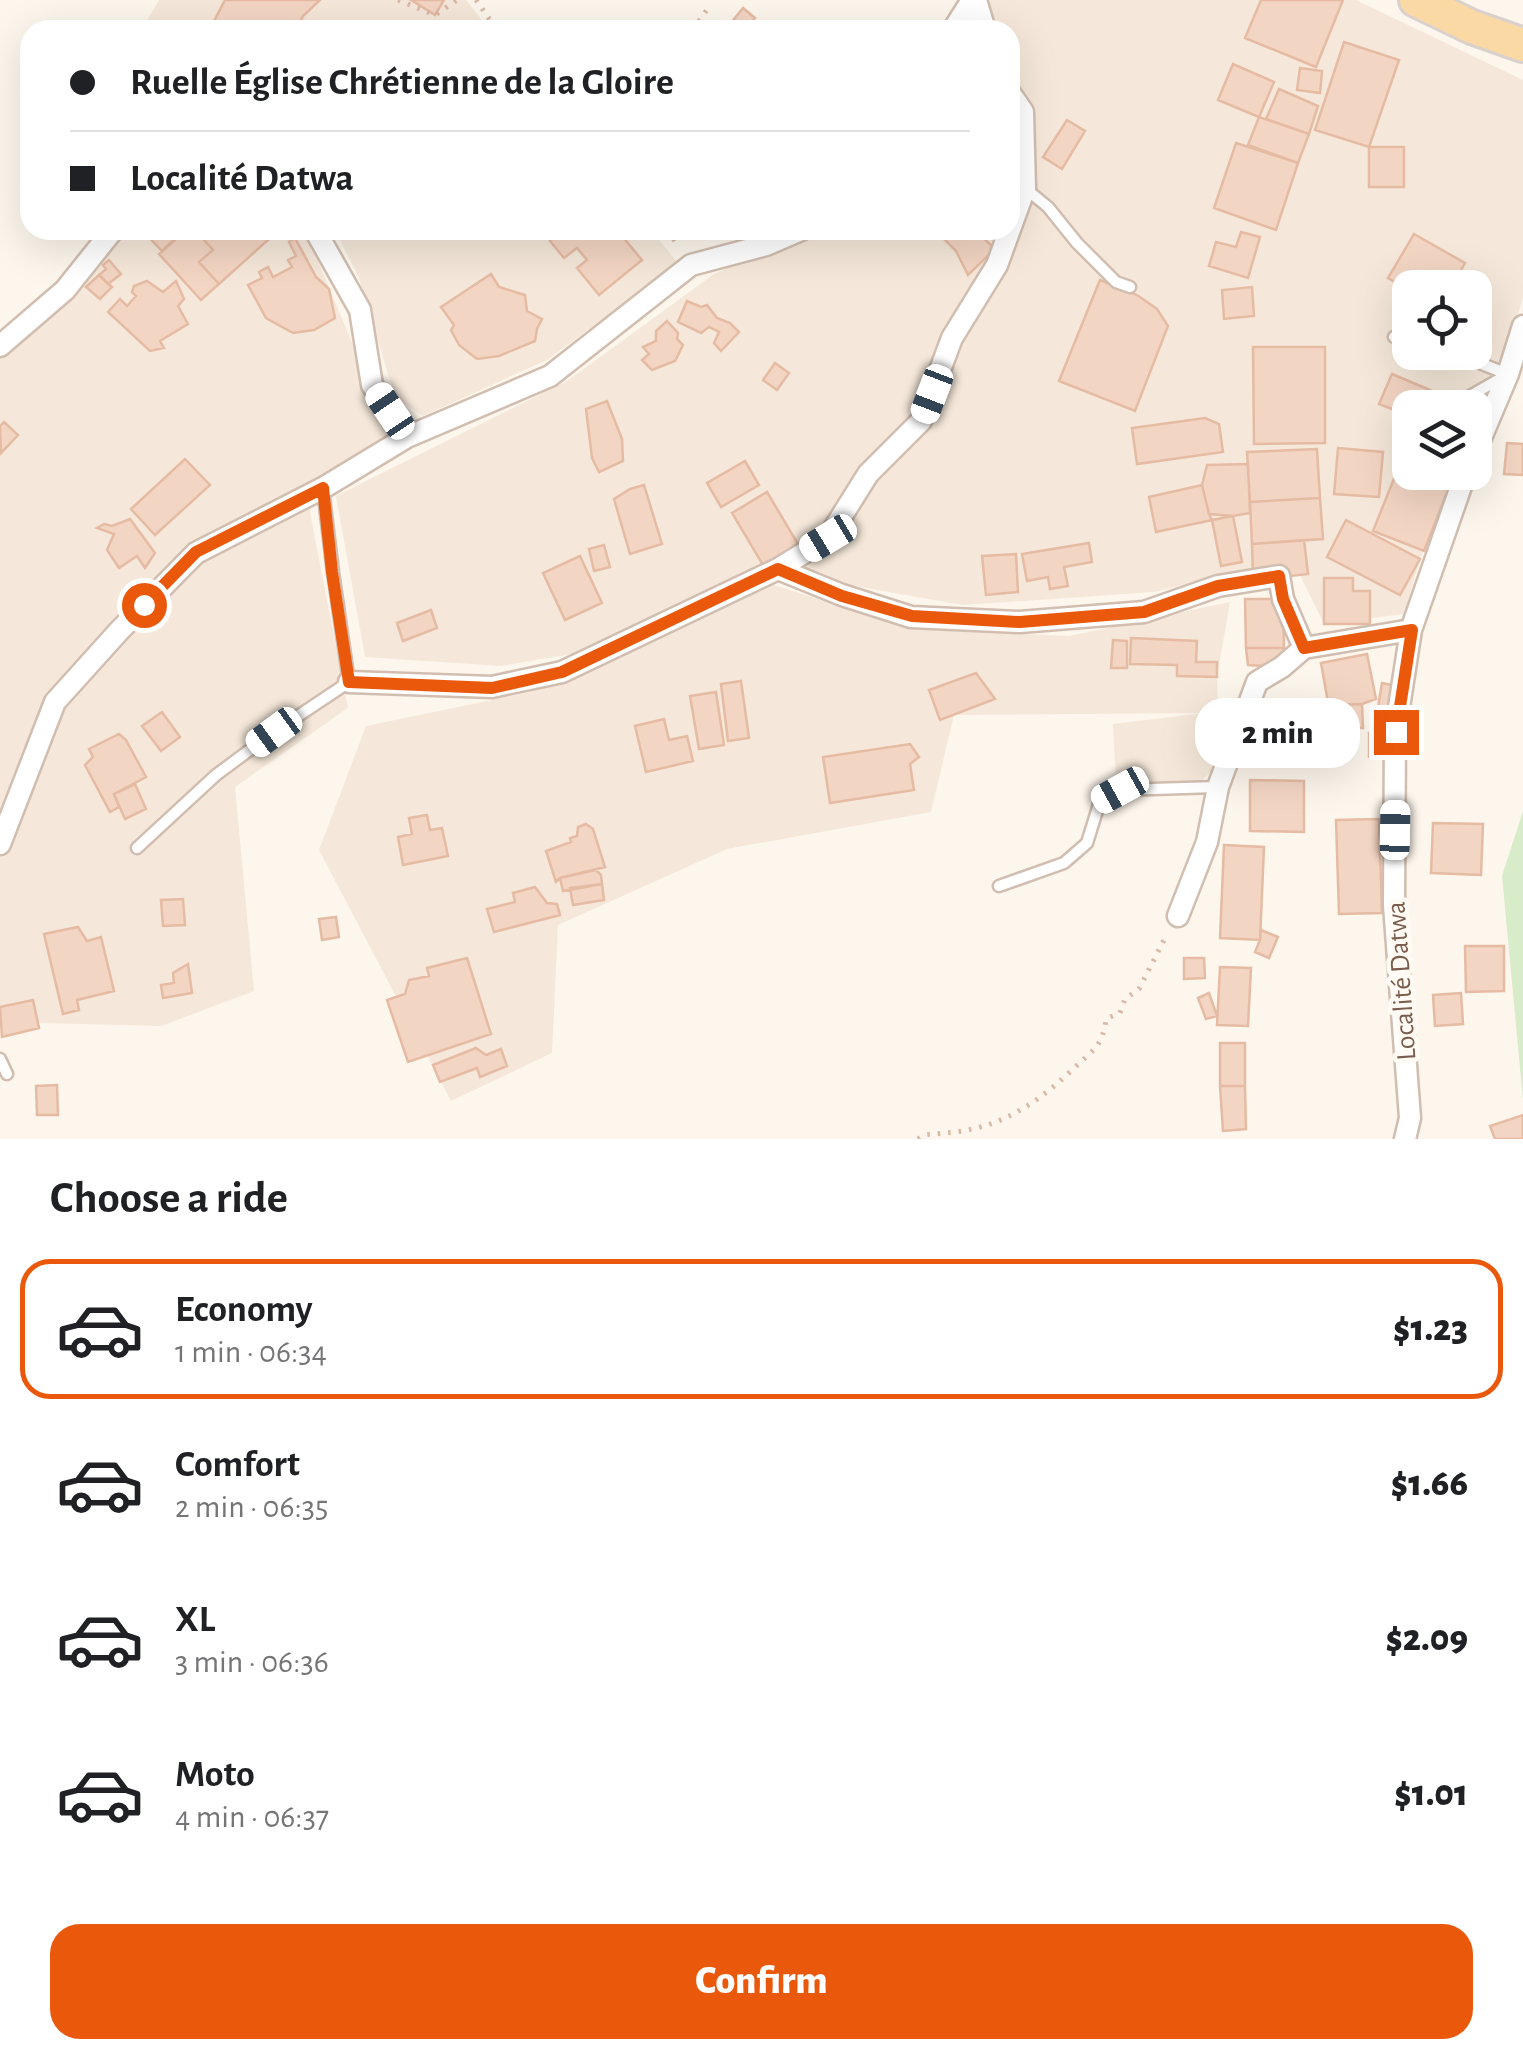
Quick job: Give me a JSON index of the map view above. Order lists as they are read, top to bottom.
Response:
{
  "streets": {
    "street": ["Localité Datwa"]
  },
  "page": {
    "banner": ["Ruelle Église Chrétienne de la Gloire", "Localité Datwa"],
    "bubble": "2 min",
    "heading": "Choose a ride",
    "list": [
      {
        "name": "Economy",
        "note": "1 min · 06:34",
        "value": "$1.23"
      },
      {
        "name": "Comfort",
        "note": "2 min · 06:35",
        "value": "$1.66"
      },
      {
        "name": "XL",
        "note": "3 min · 06:36",
        "value": "$2.09"
      },
      {
        "name": "Moto",
        "note": "4 min · 06:37",
        "value": "$1.01"
      }
    ],
    "buttons": "Confirm"
  }
}
